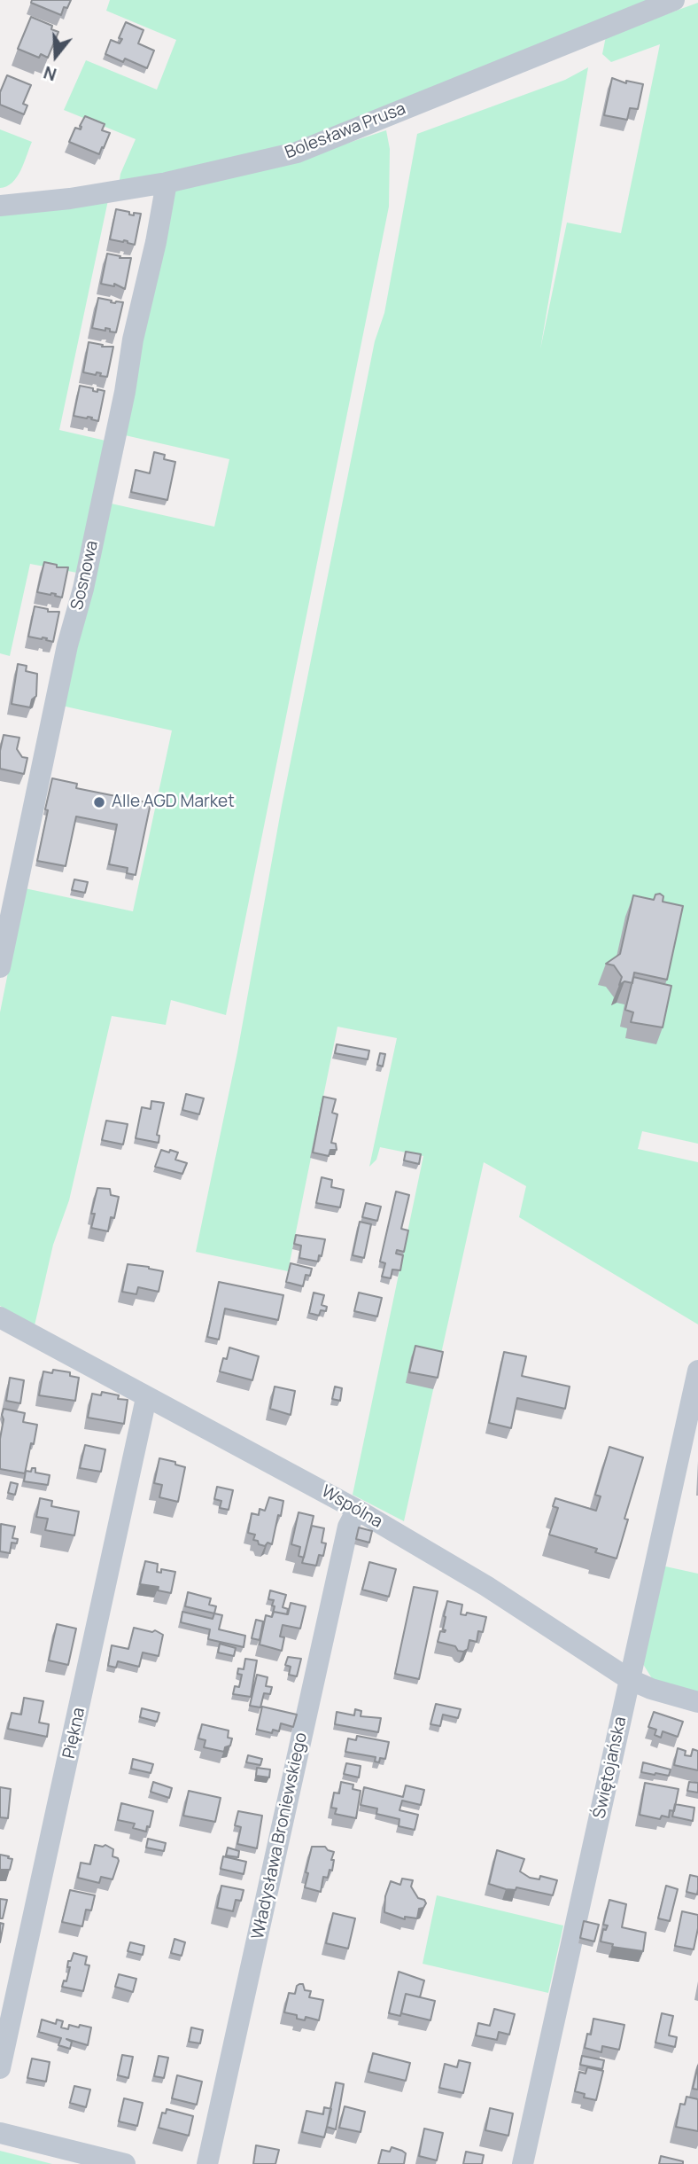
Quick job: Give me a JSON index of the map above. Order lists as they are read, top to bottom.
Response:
{
  "streets": {
    "street": [
      "Bolesława Prusa",
      "Sosnowa",
      "Wspólna",
      "Piękna",
      "Świętojańska",
      "Władysława Broniewskiego"
    ]
  },
  "crossings": [
    ["Bolesława Prusa", "Sosnowa"],
    ["Wspólna", "Piękna"],
    ["Wspólna", "Świętojańska"],
    ["Wspólna", "Władysława Broniewskiego"]
  ],
  "places": ["Alle AGD Market"],
  "north": "bottom"
}
